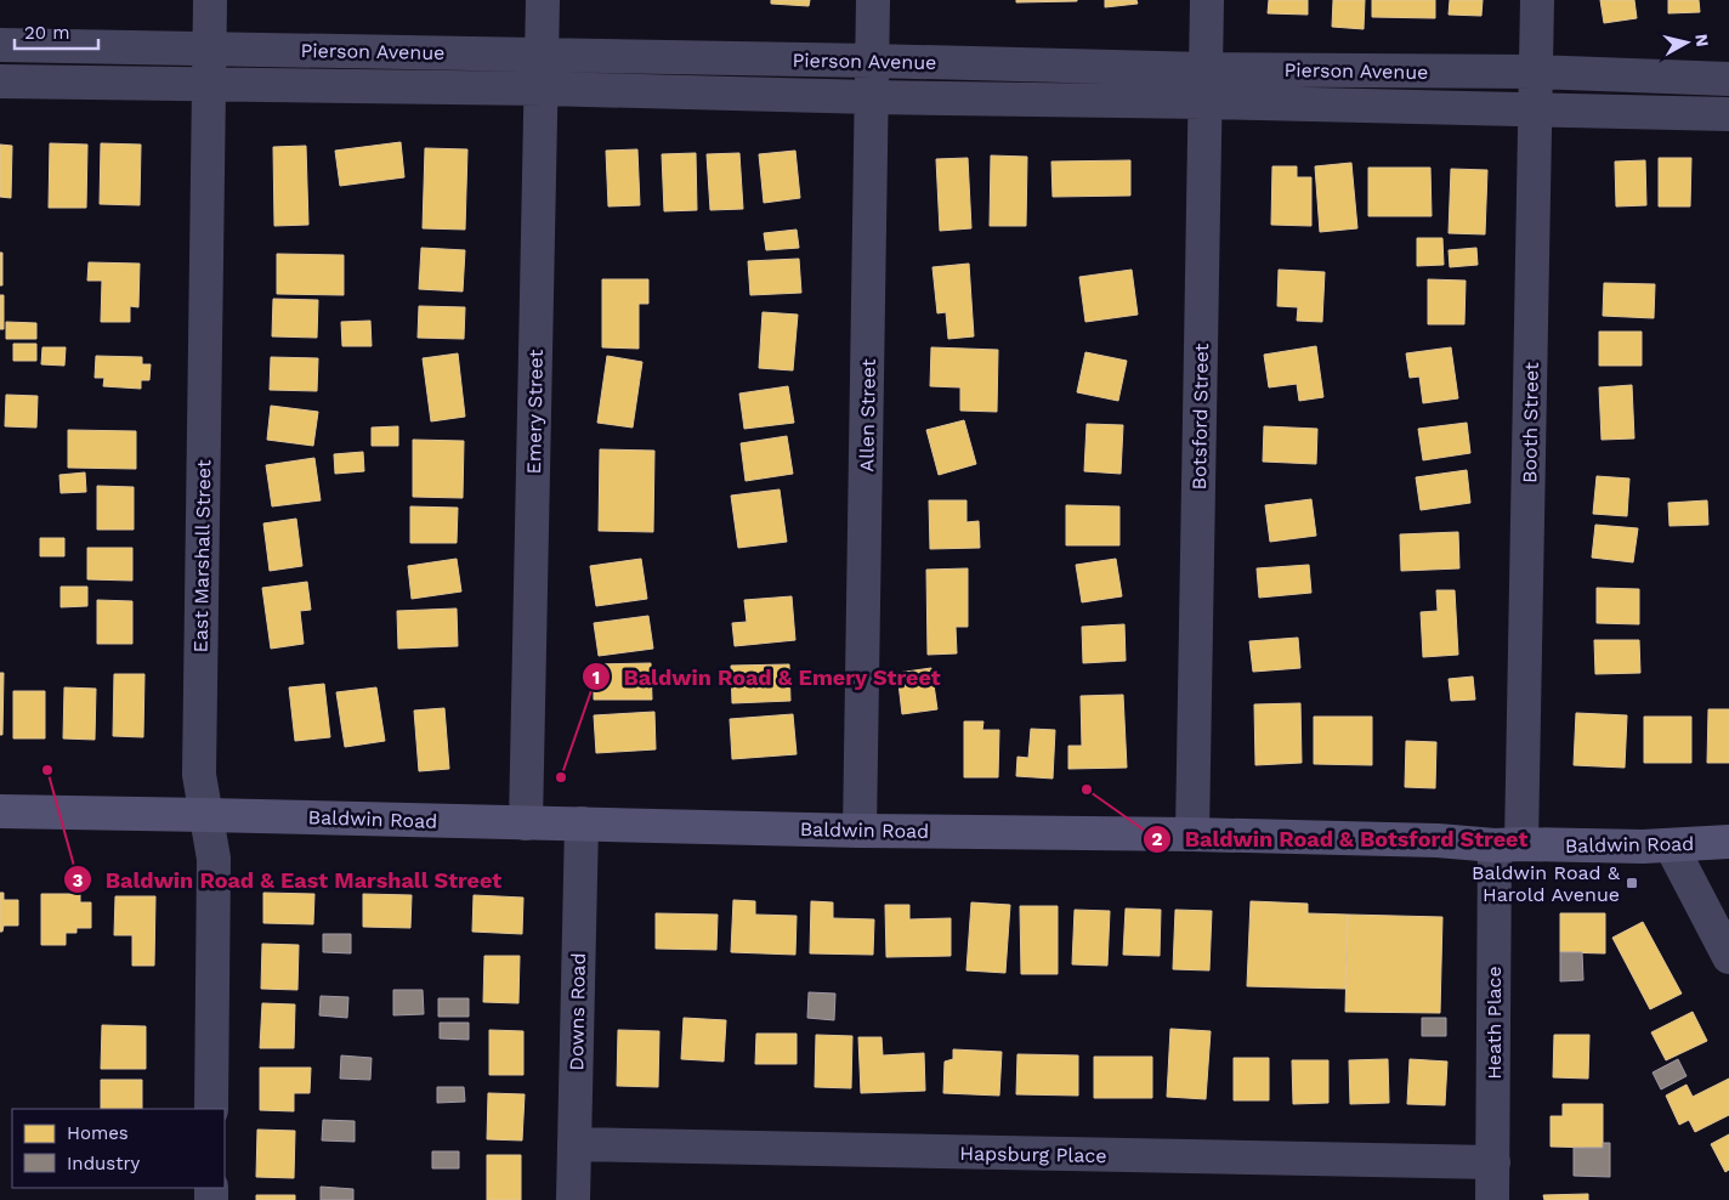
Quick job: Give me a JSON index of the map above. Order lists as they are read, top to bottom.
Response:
{
  "streets": {
    "main road": ["Baldwin Road"],
    "street": [
      "Pierson Avenue",
      "Emery Street",
      "Allen Street",
      "Botsford Street",
      "Booth Street",
      "East Marshall Street",
      "Downs Road",
      "Heath Place",
      "Hapsburg Place"
    ]
  },
  "crossings": [
    ["Pierson Avenue", "Emery Street"],
    ["Pierson Avenue", "Allen Street"],
    ["Pierson Avenue", "Botsford Street"],
    ["Pierson Avenue", "Booth Street"],
    ["Pierson Avenue", "East Marshall Street"],
    ["Emery Street", "Baldwin Road"],
    ["Allen Street", "Baldwin Road"],
    ["Botsford Street", "Baldwin Road"],
    ["Booth Street", "Baldwin Road"],
    ["Booth Street", "Heath Place"],
    ["East Marshall Street", "Baldwin Road"],
    ["Baldwin Road", "Downs Road"],
    ["Baldwin Road", "Heath Place"],
    ["Downs Road", "Hapsburg Place"],
    ["Heath Place", "Hapsburg Place"]
  ],
  "places": {
    "other": ["Baldwin Road & East Marshall Street", "Baldwin Road & Emery Street", "Baldwin Road & Botsford Street"],
    "transit": ["Baldwin Road & Harold Avenue"]
  },
  "legend": ["Homes", "Industry"],
  "scale_bar": "20 m",
  "north": "right"
}
